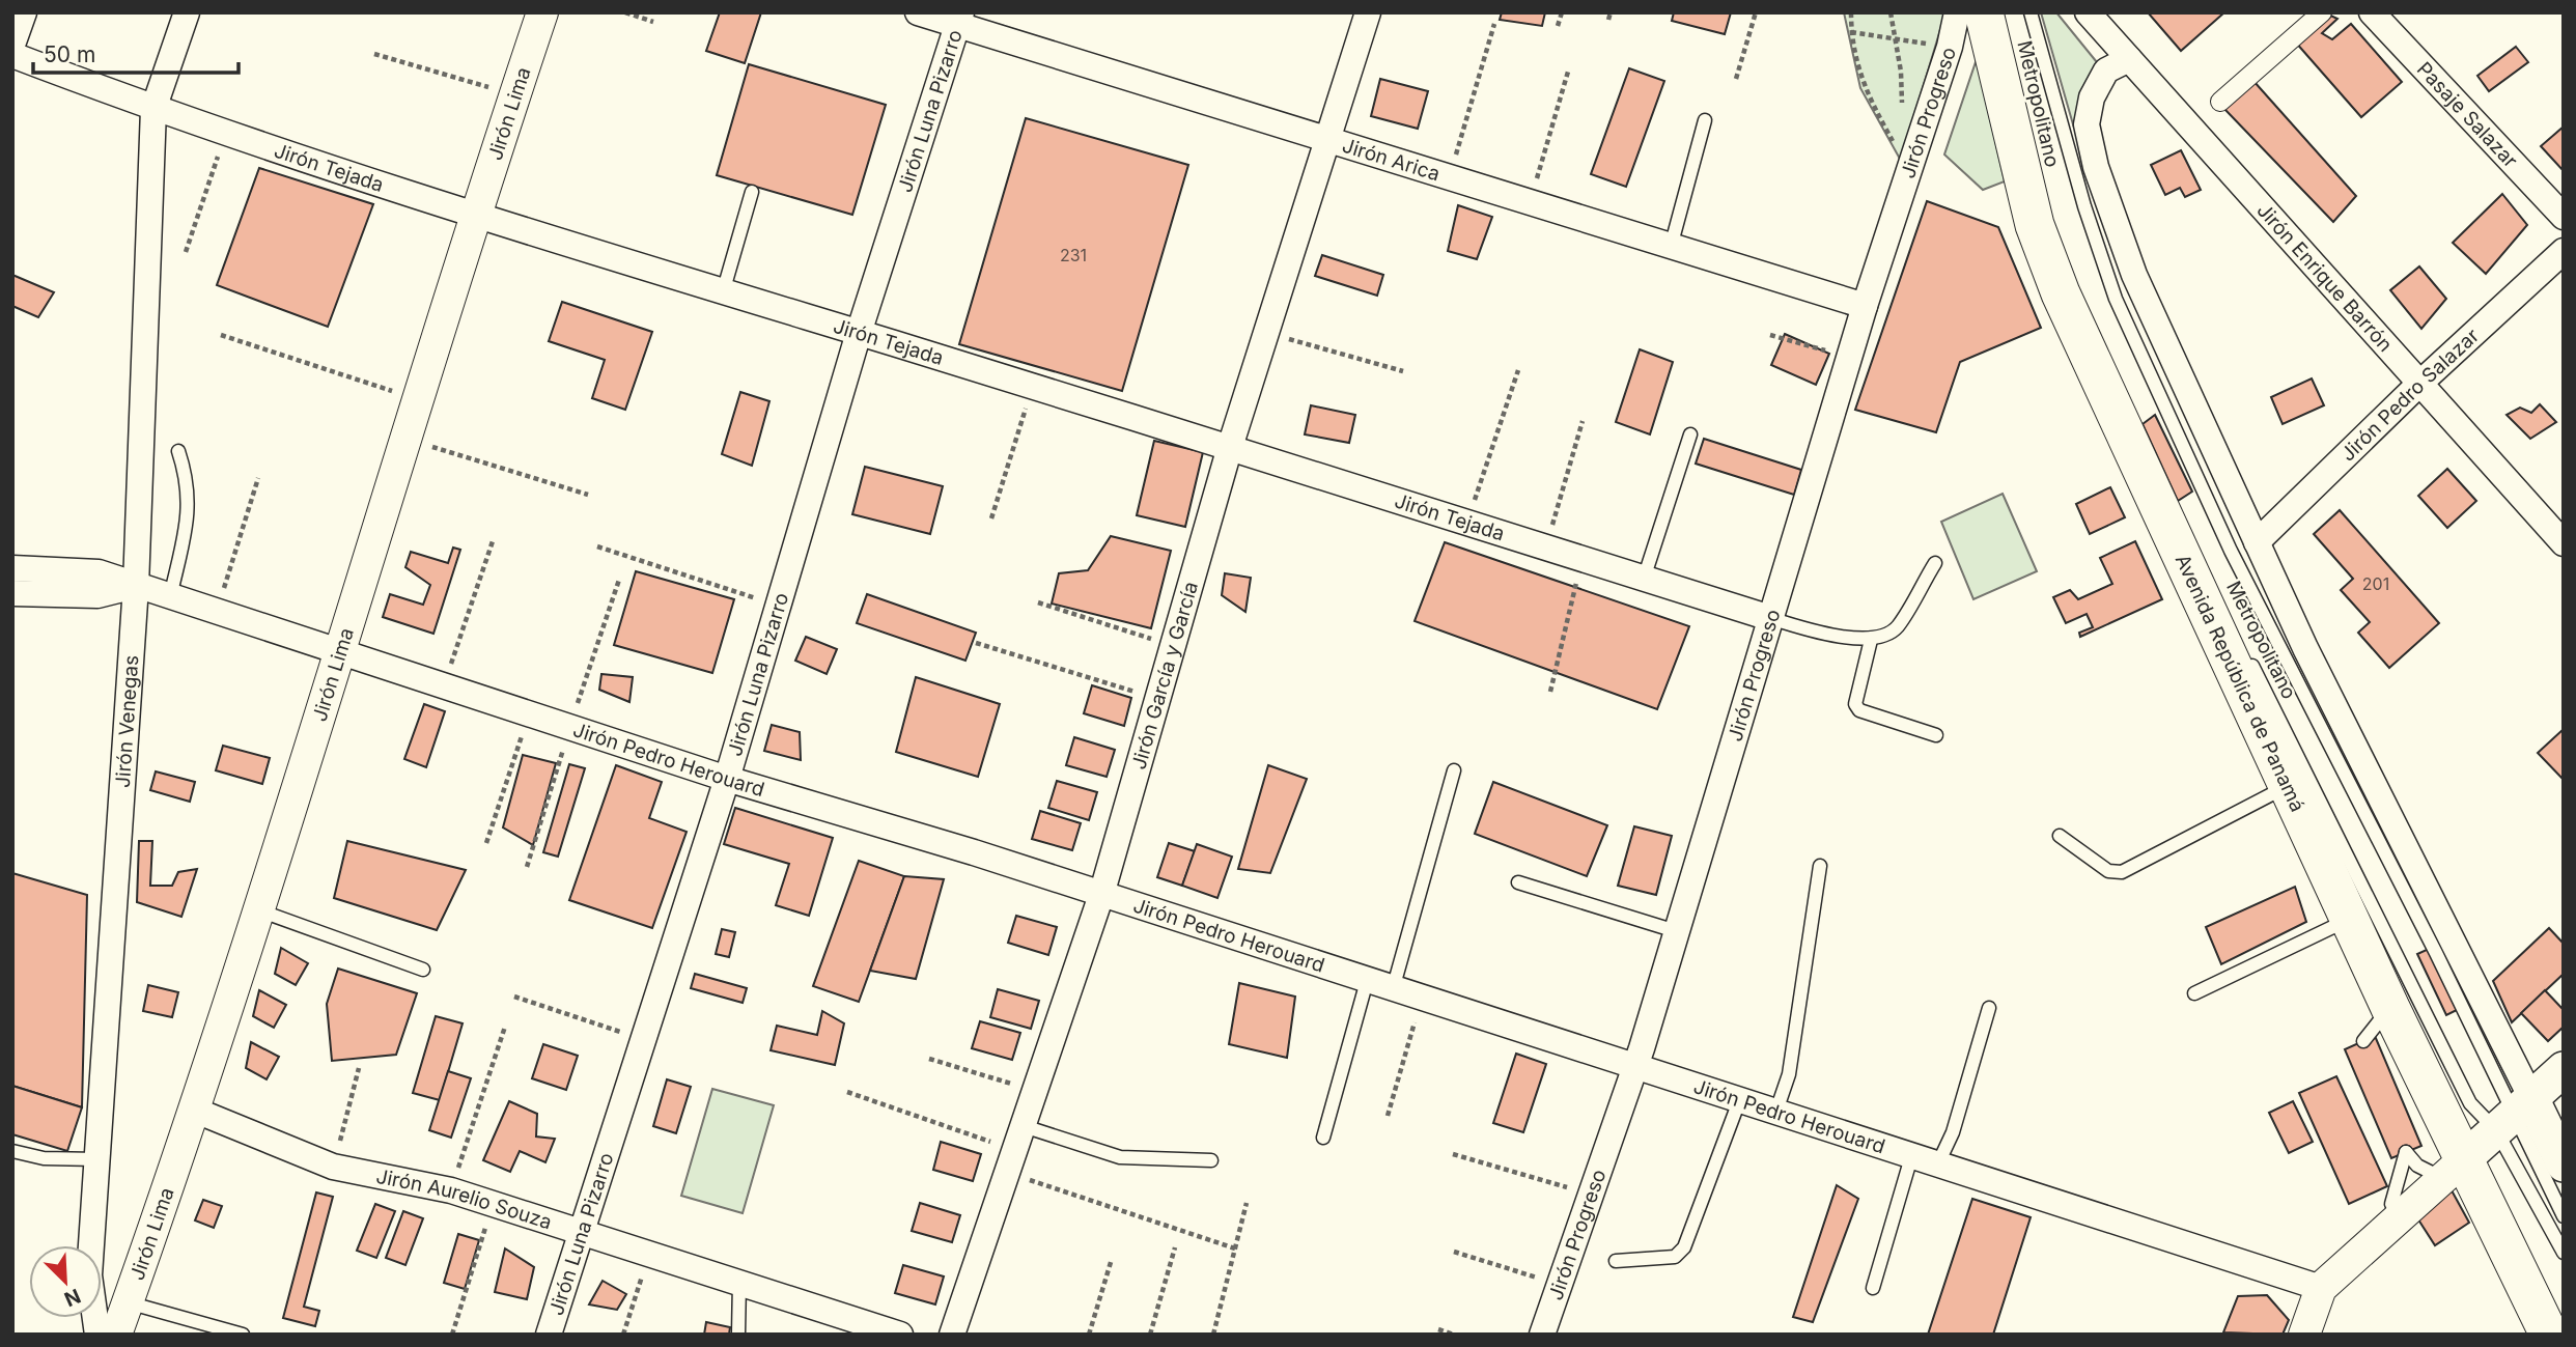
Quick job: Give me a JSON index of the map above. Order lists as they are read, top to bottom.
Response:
{
  "streets": {
    "main road": ["Avenida República de Panamá"],
    "street": [
      "Jirón Luna Pizarro",
      "Jirón Progreso",
      "Jirón Lima",
      "Pasaje Salazar",
      "Jirón Arica",
      "Jirón Tejada",
      "Jirón Enrique Barrón",
      "Jirón Pedro Salazar",
      "Jirón García y García",
      "Jirón Venegas",
      "Jirón Pedro Herouard",
      "Jirón Aurelio Souza"
    ],
    "lane": ["Metropolitano"]
  },
  "crossings": [
    ["Metropolitano", "Avenida República de Panamá"],
    ["Jirón Luna Pizarro", "Jirón Arica"],
    ["Jirón Luna Pizarro", "Jirón Tejada"],
    ["Jirón Luna Pizarro", "Jirón Pedro Herouard"],
    ["Jirón Luna Pizarro", "Jirón Aurelio Souza"],
    ["Jirón Progreso", "Jirón Arica"],
    ["Jirón Progreso", "Jirón Tejada"],
    ["Jirón Progreso", "Jirón Pedro Herouard"],
    ["Jirón Lima", "Jirón Tejada"],
    ["Jirón Lima", "Jirón Pedro Herouard"],
    ["Jirón Lima", "Jirón Aurelio Souza"],
    ["Jirón Arica", "Jirón García y García"],
    ["Jirón Tejada", "Jirón García y García"],
    ["Jirón Tejada", "Jirón Venegas"],
    ["Jirón Enrique Barrón", "Jirón Pedro Salazar"],
    ["Jirón Enrique Barrón", "Avenida República de Panamá"],
    ["Jirón Pedro Salazar", "Avenida República de Panamá"],
    ["Jirón García y García", "Jirón Pedro Herouard"],
    ["Jirón Venegas", "Jirón Pedro Herouard"]
  ],
  "house_numbers": ["231", "201"],
  "scale_bar": "50 m",
  "north": "bottom right"
}
